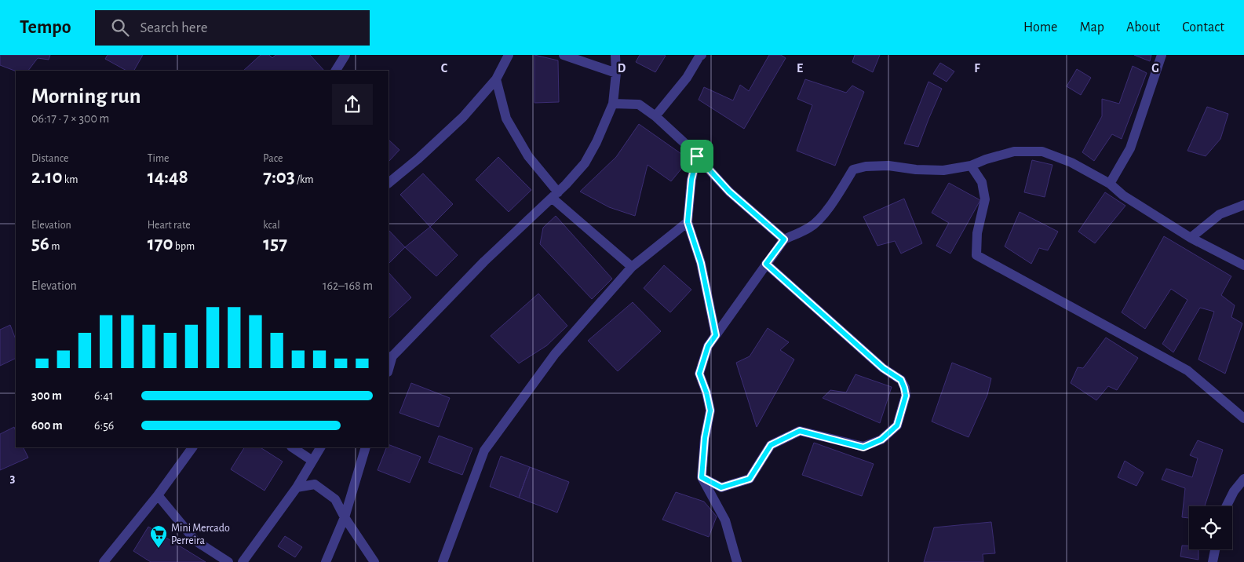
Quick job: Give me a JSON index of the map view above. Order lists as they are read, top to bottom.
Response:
{
  "places": {
    "supermarket": ["Mini Mercado Perreira"]
  },
  "page": {
    "header": "Tempo",
    "search": "Search here",
    "nav": [
      "Home",
      "Map",
      "About",
      "Contact"
    ],
    "heading": ["Morning run", "06:17 · 7 × 300 m"],
    "stats": [
      ["Distance", "2.10 km"],
      ["Time", "14:48"],
      ["Pace", "7:03 /km"],
      ["Elevation", "56 m"],
      ["Heart rate", "170 bpm"],
      ["kcal", "157"]
    ],
    "chart": ["Elevation", "162–168 m"],
    "list": [
      {
        "name": "300 m",
        "note": "6:41"
      },
      {
        "name": "600 m",
        "note": "6:56"
      }
    ]
  },
  "grid": {
    "columns": [
      "C",
      "D",
      "E",
      "F",
      "G"
    ],
    "rows": ["3"]
  }
}
